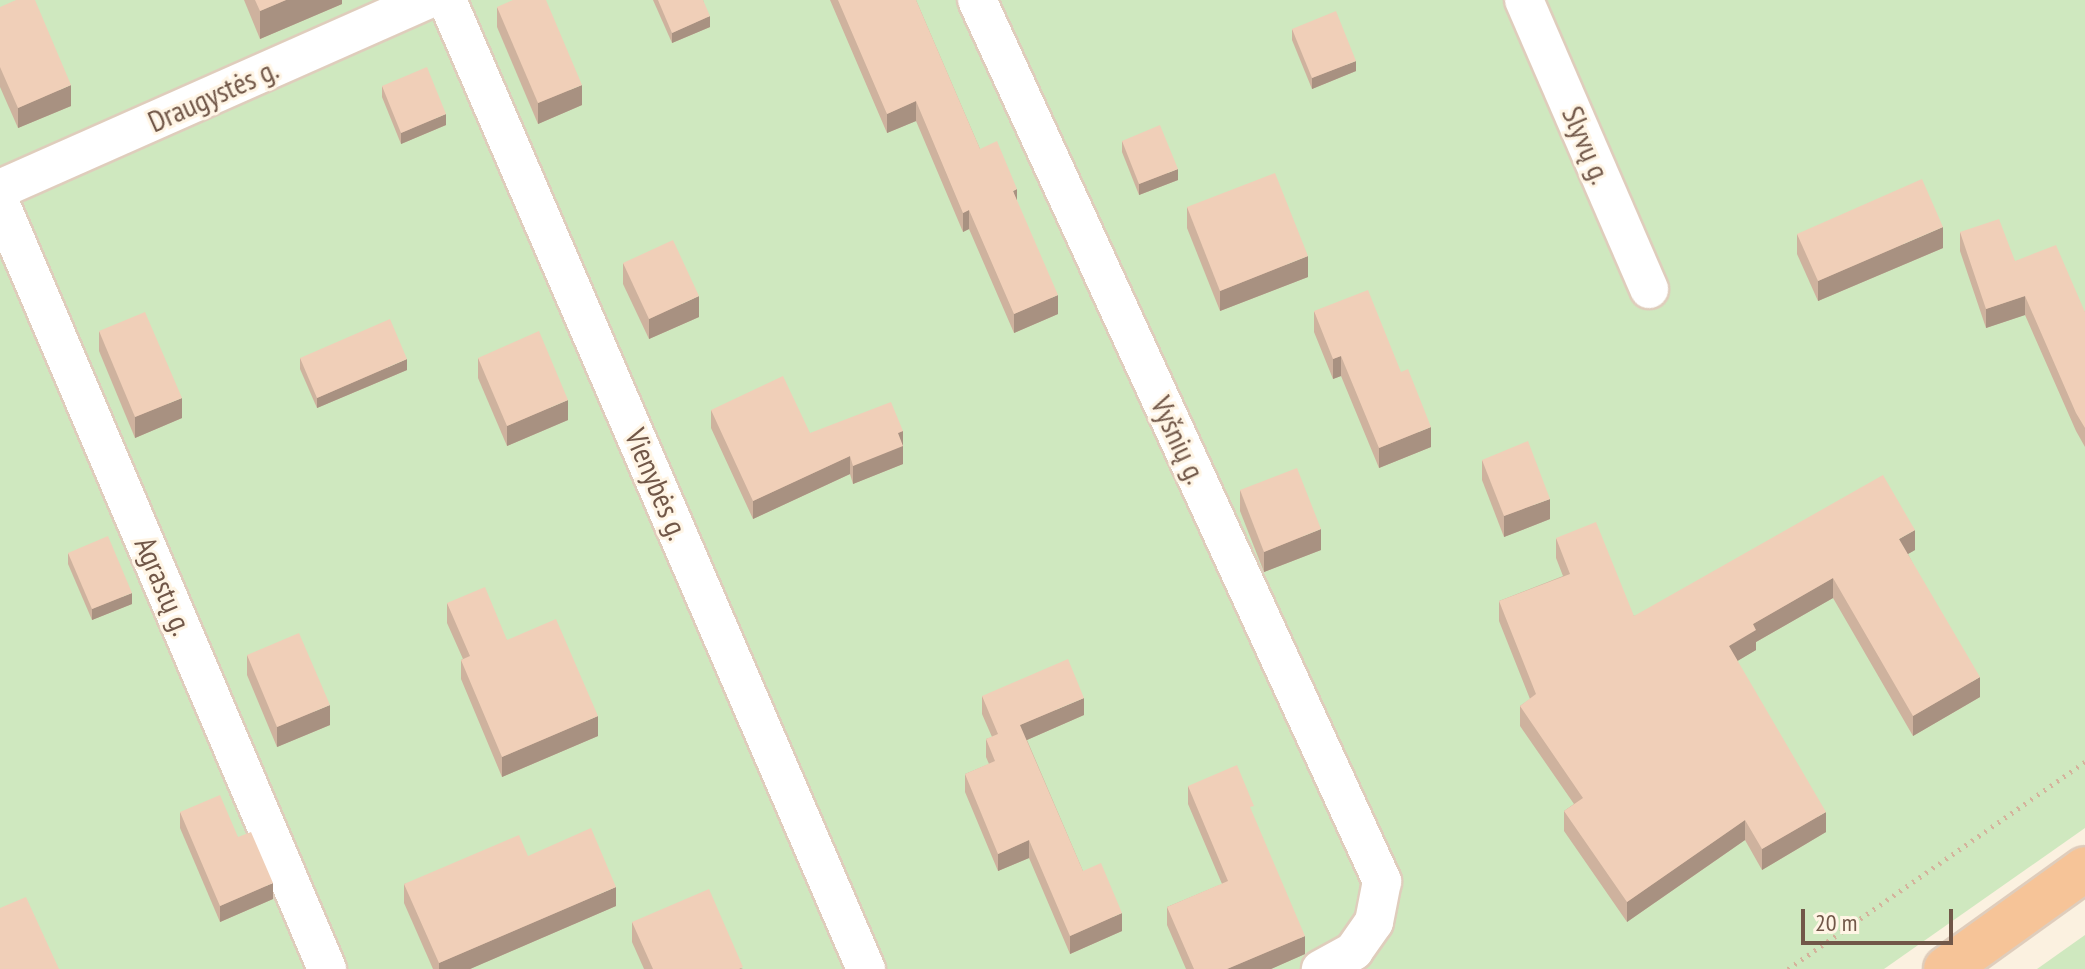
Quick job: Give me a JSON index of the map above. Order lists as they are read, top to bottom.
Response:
{
  "streets": {
    "street": [
      "Draugystės g.",
      "Slyvų g.",
      "Vyšnių g.",
      "Vienybės g.",
      "Agrastų g."
    ]
  },
  "scale_bar": "20 m"
}
